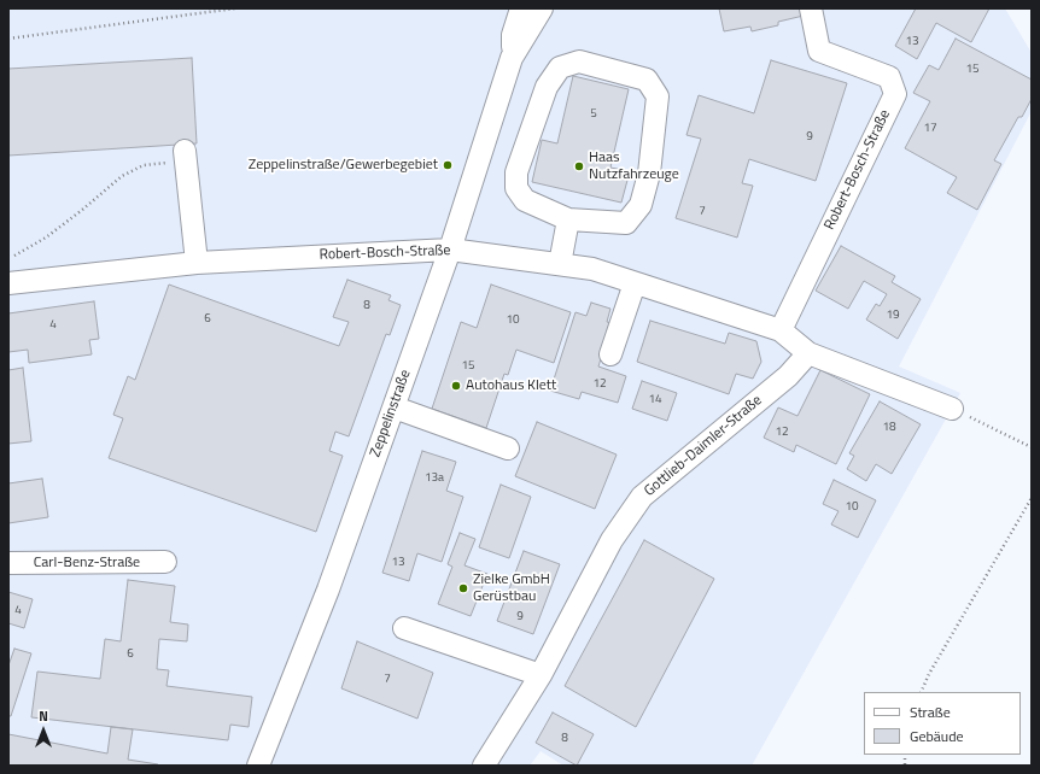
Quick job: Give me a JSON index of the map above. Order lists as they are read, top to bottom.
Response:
{
  "streets": {
    "street": [
      "Robert-Bosch-Straße",
      "Zeppelinstraße",
      "Gottlieb-Daimler-Straße",
      "Carl-Benz-Straße"
    ]
  },
  "crossings": [
    ["Robert-Bosch-Straße", "Zeppelinstraße"],
    ["Robert-Bosch-Straße", "Gottlieb-Daimler-Straße"]
  ],
  "places": [
    "Zeppelinstraße/Gewerbegebiet",
    "Haas Nutzfahrzeuge",
    "Autohaus Klett",
    "Zielke GmbH Gerüstbau"
  ],
  "house_numbers": [
    "13",
    "15",
    "5",
    "17",
    "9",
    "7",
    "8",
    "19",
    "6",
    "10",
    "4",
    "15",
    "12",
    "14",
    "18",
    "12",
    "13a",
    "10",
    "13",
    "4",
    "9",
    "6",
    "7",
    "8"
  ],
  "legend": ["Straße", "Gebäude"],
  "north": "top"
}
